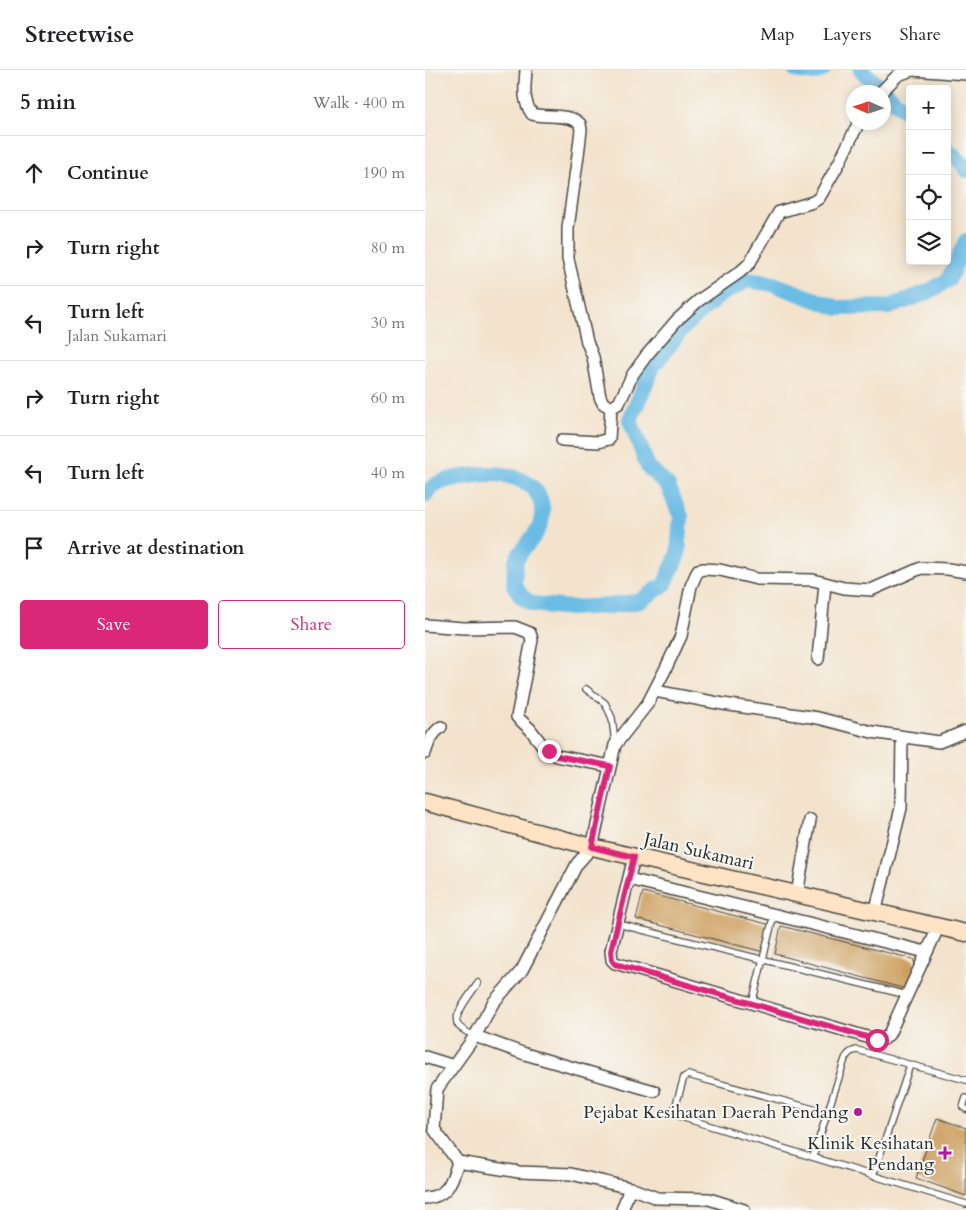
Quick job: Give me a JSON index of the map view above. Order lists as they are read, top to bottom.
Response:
{
  "streets": {
    "street": ["Jalan Sukamari"]
  },
  "places": {
    "other": ["Pejabat Kesihatan Daerah Pendang"],
    "health": ["Klinik Kesihatan Pendang"]
  },
  "north": "left",
  "page": {
    "header": "Streetwise",
    "nav": ["Map", "Layers", "Share"],
    "heading": ["5 min", "Walk · 400 m"],
    "map_buttons": ["+", "−"],
    "list": [
      ["Continue", "190 m"],
      ["Turn right", "80 m"],
      ["Turn left", "Jalan Sukamari", "30 m"],
      ["Turn right", "60 m"],
      ["Turn left", "40 m"],
      "Arrive at destination"
    ],
    "buttons": ["Save", "Share"]
  }
}
